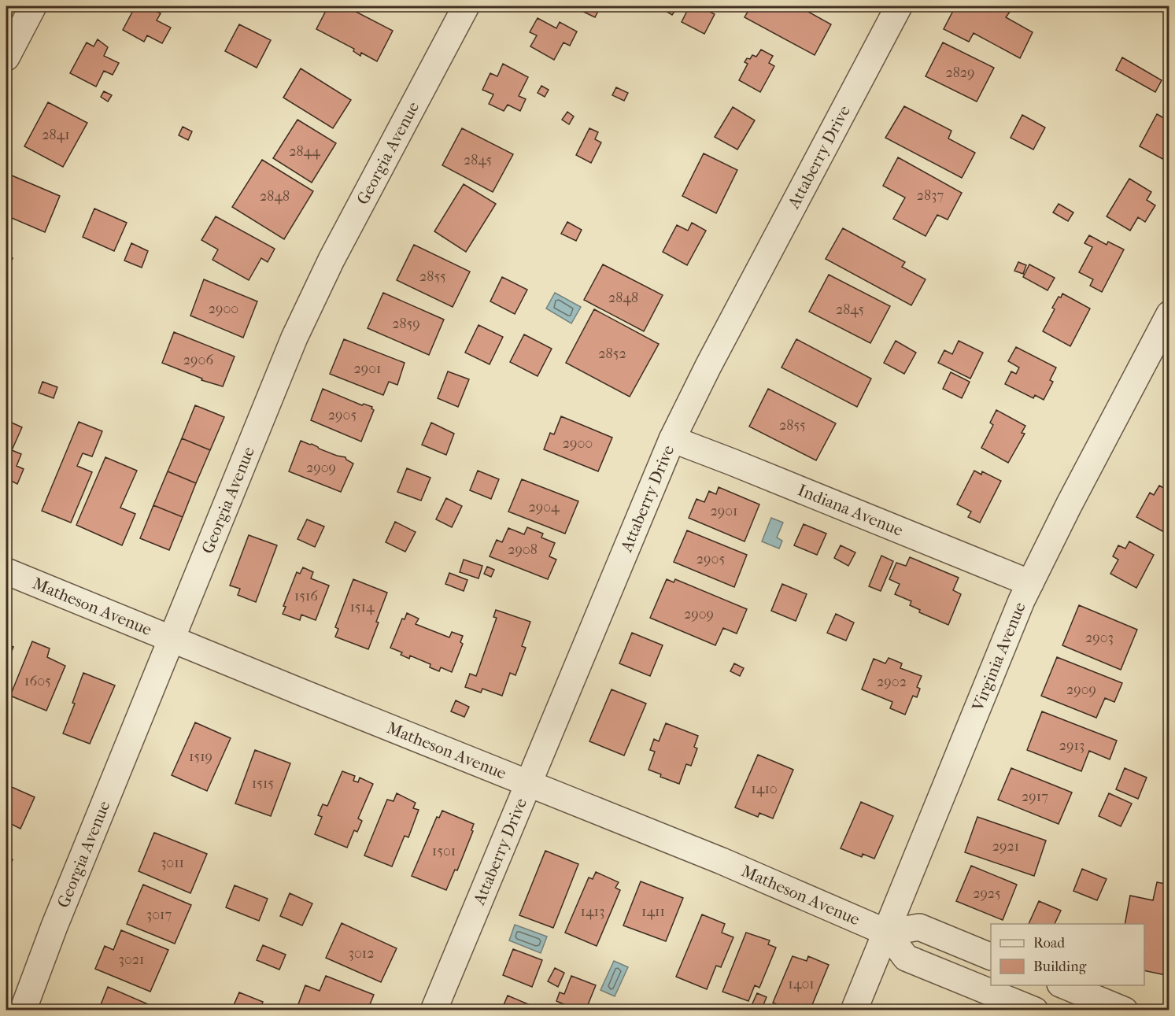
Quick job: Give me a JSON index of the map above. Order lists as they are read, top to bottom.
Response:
{
  "streets": {
    "street": [
      "Georgia Avenue",
      "Attaberry Drive",
      "Indiana Avenue",
      "Matheson Avenue",
      "Virginia Avenue"
    ]
  },
  "crossings": [
    ["Georgia Avenue", "Matheson Avenue"],
    ["Attaberry Drive", "Indiana Avenue"],
    ["Attaberry Drive", "Matheson Avenue"],
    ["Indiana Avenue", "Virginia Avenue"],
    ["Matheson Avenue", "Virginia Avenue"]
  ],
  "house_numbers": [
    "2829",
    "2841",
    "2844",
    "2845",
    "2837",
    "2848",
    "2855",
    "2848",
    "2900",
    "2845",
    "2859",
    "2852",
    "2906",
    "2901",
    "2905",
    "2855",
    "2900",
    "2909",
    "2904",
    "2901",
    "2908",
    "2905",
    "1516",
    "1514",
    "2909",
    "2903",
    "1605",
    "2902",
    "2909",
    "2913",
    "1519",
    "1515",
    "1410",
    "2917",
    "2921",
    "1501",
    "3011",
    "2925",
    "1413",
    "1411",
    "3017",
    "3012",
    "3021",
    "1401"
  ],
  "legend": ["Road", "Building"]
}
